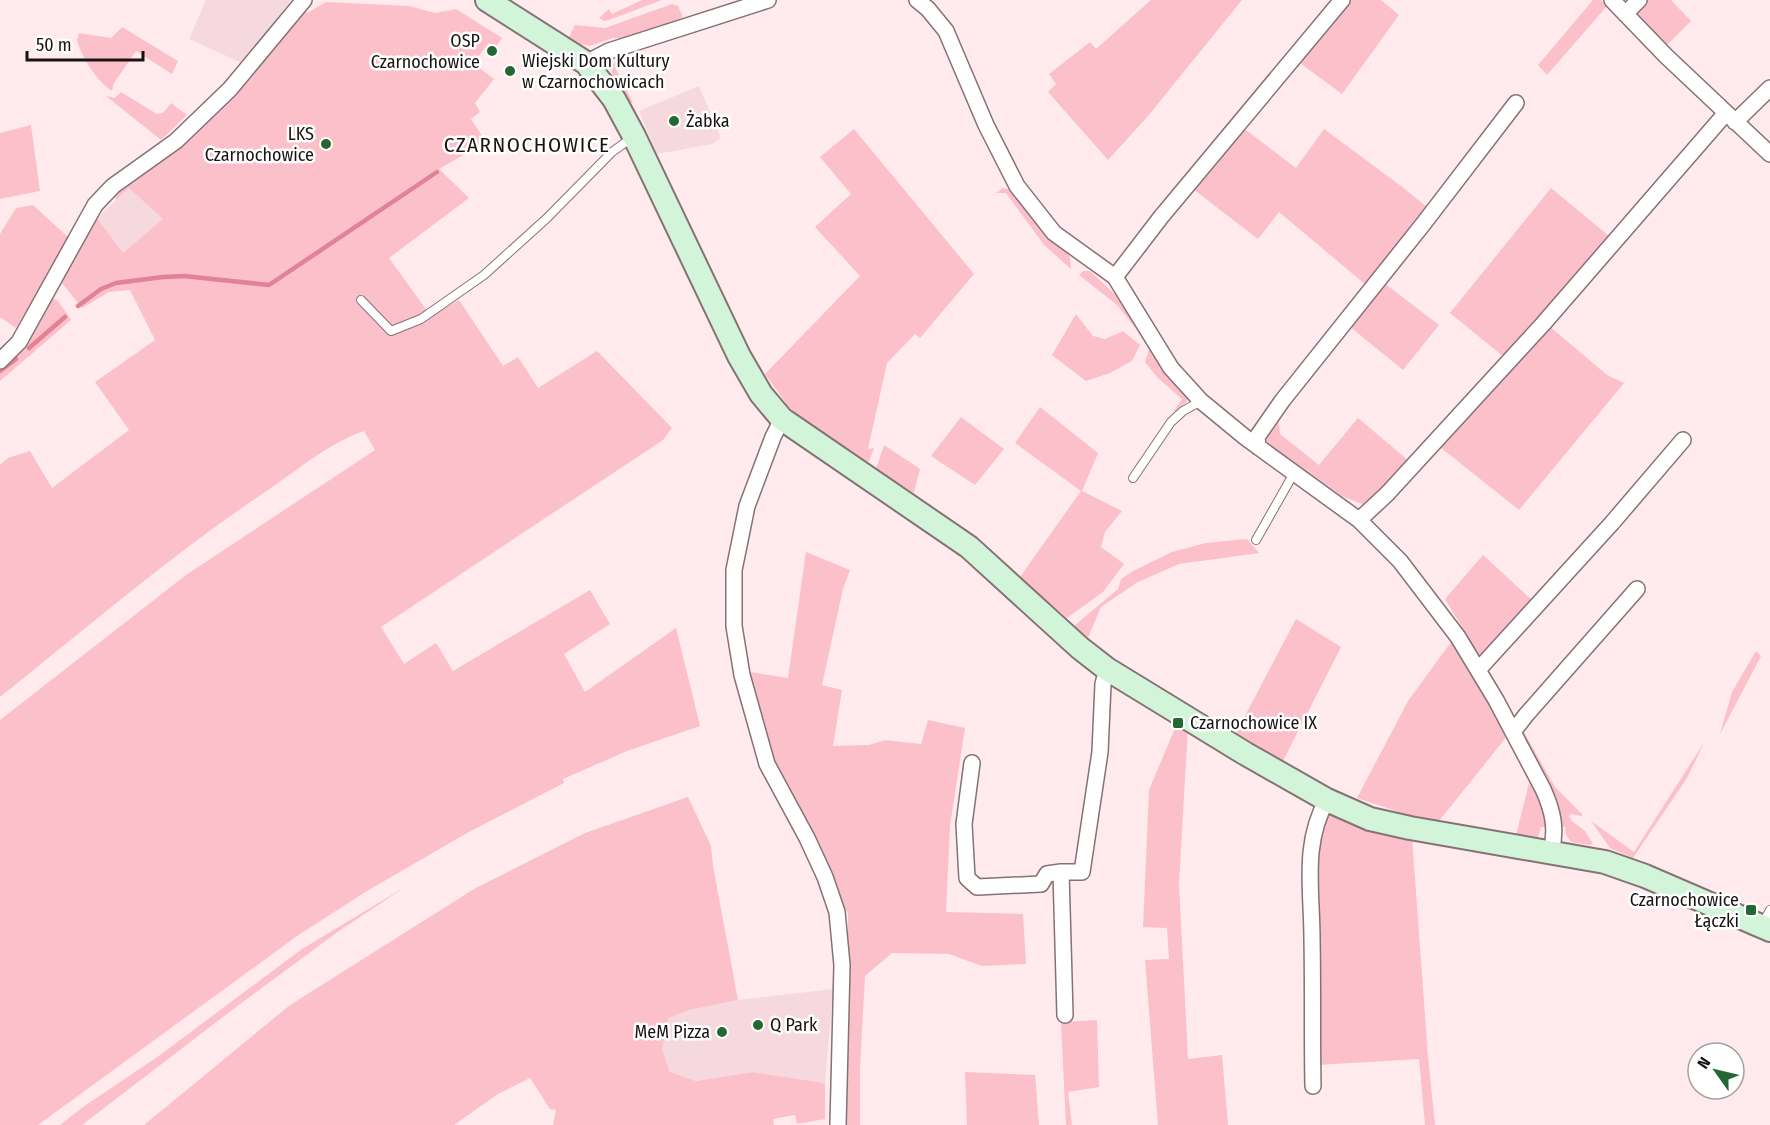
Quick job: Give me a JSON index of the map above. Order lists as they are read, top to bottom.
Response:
{
  "districts": ["CZARNOCHOWICE"],
  "places": {
    "other": [
      "OSP Czarnochowice",
      "Wiejski Dom Kultury w Czarnochowicach",
      "Żabka",
      "LKS Czarnochowice",
      "Q Park",
      "MeM Pizza"
    ],
    "transit": ["Czarnochowice IX", "Czarnochowice Łączki"]
  },
  "scale_bar": "50 m",
  "north": "top left"
}
